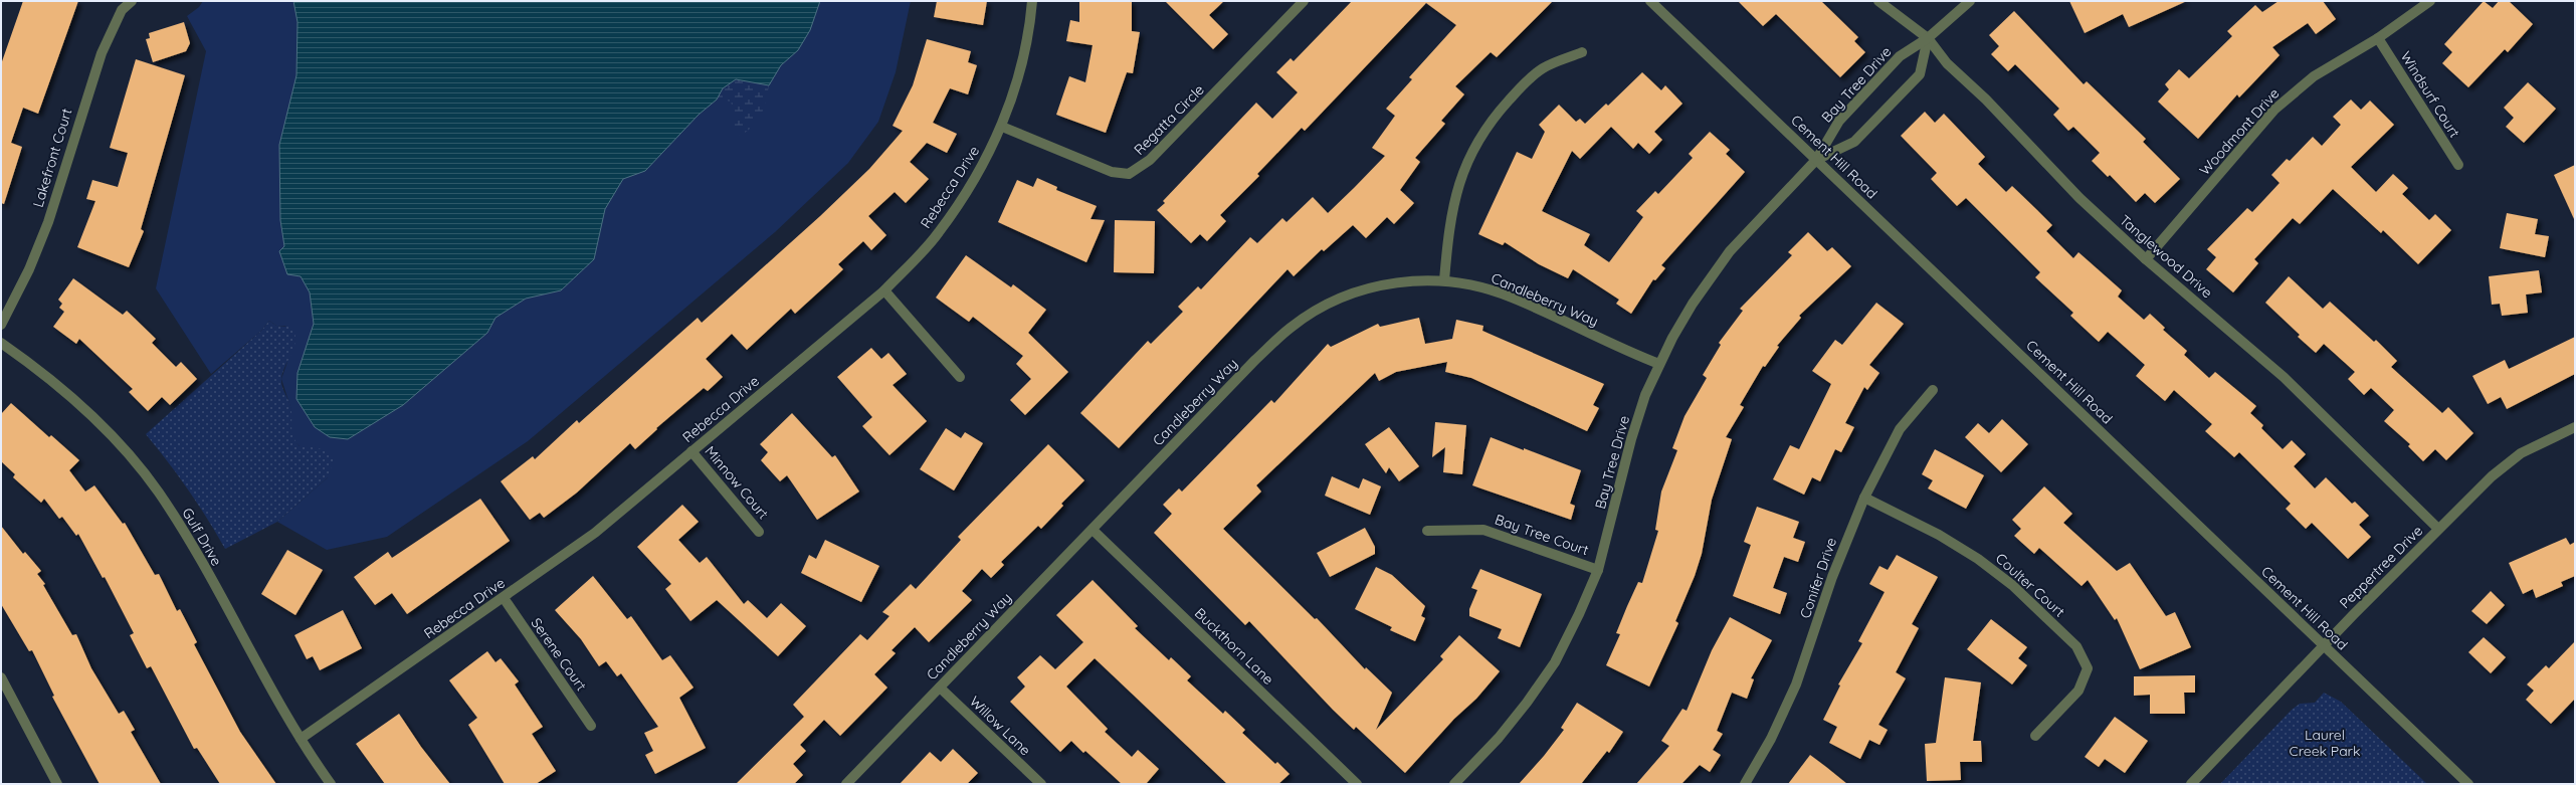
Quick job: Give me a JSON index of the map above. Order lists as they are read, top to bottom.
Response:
{
  "streets": {
    "street": [
      "Bay Tree Drive",
      "Windsurf Court",
      "Regatta Circle",
      "Woodmont Drive",
      "Cement Hill Road",
      "Lakefront Court",
      "Rebecca Drive",
      "Tanglewood Drive",
      "Candleberry Way",
      "Minnow Court",
      "Bay Tree Court",
      "Gulf Drive",
      "Peppertree Drive",
      "Conifer Drive",
      "Coulter Court",
      "Buckthorn Lane",
      "Serene Court",
      "Willow Lane"
    ]
  },
  "crossings": [
    ["Bay Tree Drive", "Cement Hill Road"],
    ["Bay Tree Drive", "Tanglewood Drive"],
    ["Bay Tree Drive", "Candleberry Way"],
    ["Bay Tree Drive", "Bay Tree Court"],
    ["Windsurf Court", "Woodmont Drive"],
    ["Regatta Circle", "Rebecca Drive"],
    ["Woodmont Drive", "Tanglewood Drive"],
    ["Cement Hill Road", "Peppertree Drive"],
    ["Rebecca Drive", "Minnow Court"],
    ["Rebecca Drive", "Gulf Drive"],
    ["Rebecca Drive", "Serene Court"],
    ["Tanglewood Drive", "Peppertree Drive"],
    ["Candleberry Way", "Buckthorn Lane"],
    ["Candleberry Way", "Willow Lane"],
    ["Conifer Drive", "Coulter Court"]
  ],
  "parks": ["Laurel Creek Park"]
}
